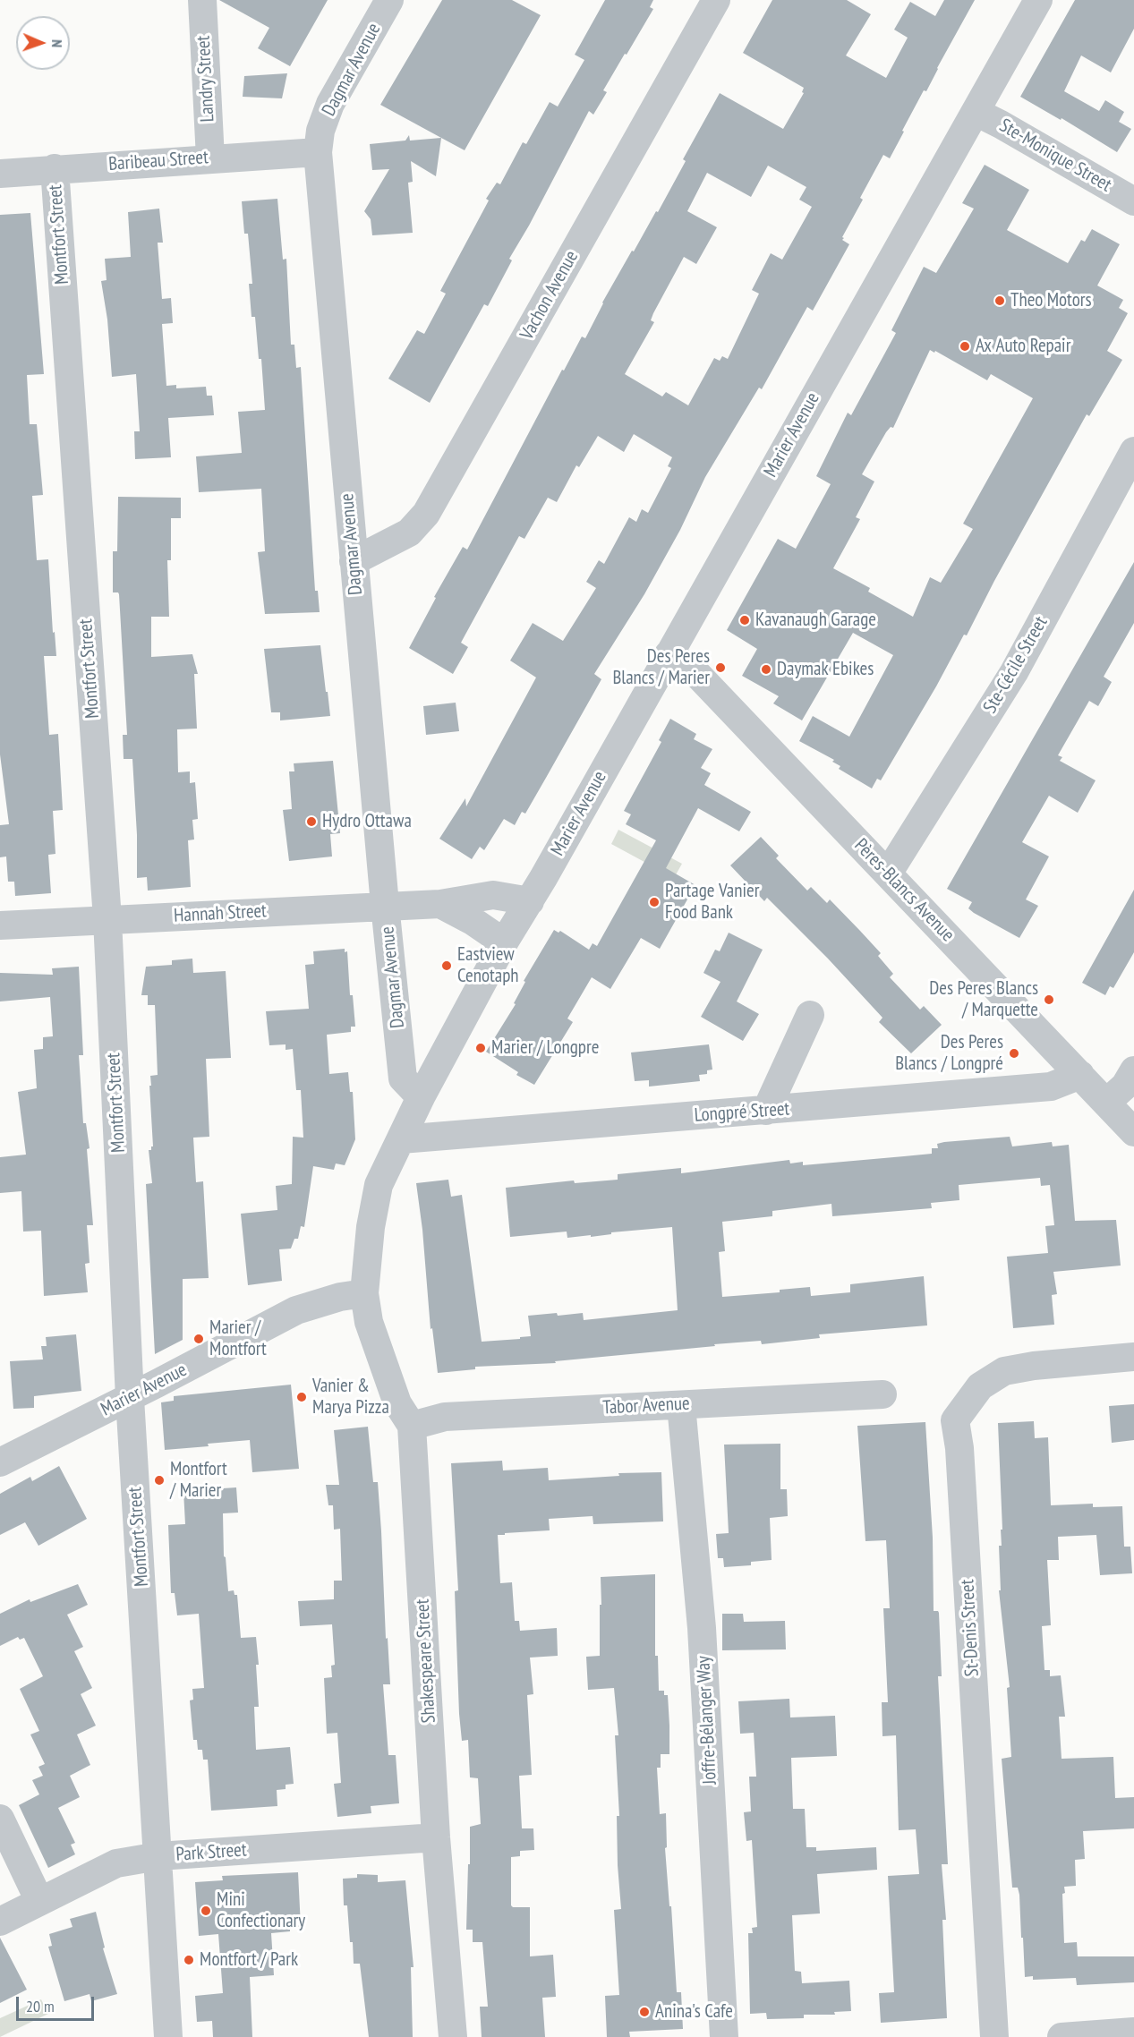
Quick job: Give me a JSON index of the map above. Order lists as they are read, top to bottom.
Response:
{
  "streets": {
    "street": [
      "Dagmar Avenue",
      "Landry Street",
      "Ste-Monique Street",
      "Baribeau Street",
      "Montfort Street",
      "Vachon Avenue",
      "Marier Avenue",
      "Ste-Cécile Street",
      "Pères-Blancs Avenue",
      "Hannah Street",
      "Longpré Street",
      "Tabor Avenue",
      "St-Denis Street",
      "Shakespeare Street",
      "Joffre-Bélanger Way",
      "Park Street"
    ]
  },
  "crossings": [
    ["Dagmar Avenue", "Baribeau Street"],
    ["Dagmar Avenue", "Vachon Avenue"],
    ["Dagmar Avenue", "Marier Avenue"],
    ["Dagmar Avenue", "Hannah Street"],
    ["Landry Street", "Baribeau Street"],
    ["Ste-Monique Street", "Marier Avenue"],
    ["Baribeau Street", "Montfort Street"],
    ["Montfort Street", "Marier Avenue"],
    ["Montfort Street", "Hannah Street"],
    ["Montfort Street", "Park Street"],
    ["Marier Avenue", "Pères-Blancs Avenue"],
    ["Marier Avenue", "Hannah Street"],
    ["Marier Avenue", "Longpré Street"],
    ["Marier Avenue", "Shakespeare Street"],
    ["Ste-Cécile Street", "Pères-Blancs Avenue"],
    ["Pères-Blancs Avenue", "Longpré Street"],
    ["Tabor Avenue", "Shakespeare Street"],
    ["Tabor Avenue", "Joffre-Bélanger Way"],
    ["Shakespeare Street", "Park Street"]
  ],
  "places": [
    "Theo Motors",
    "Ax Auto Repair",
    "Kavanaugh Garage",
    "Des Peres Blancs / Marier",
    "Daymak Ebikes",
    "Hydro Ottawa",
    "Partage Vanier Food Bank",
    "Eastview Cenotaph",
    "Des Peres Blancs / Marquette",
    "Marier / Longpre",
    "Des Peres Blancs / Longpré",
    "Marier / Montfort",
    "Vanier & Marya Pizza",
    "Montfort / Marier",
    "Mini Confectionary",
    "Montfort / Park",
    "Anina's Cafe"
  ],
  "scale_bar": "20 m",
  "north": "right"
}
